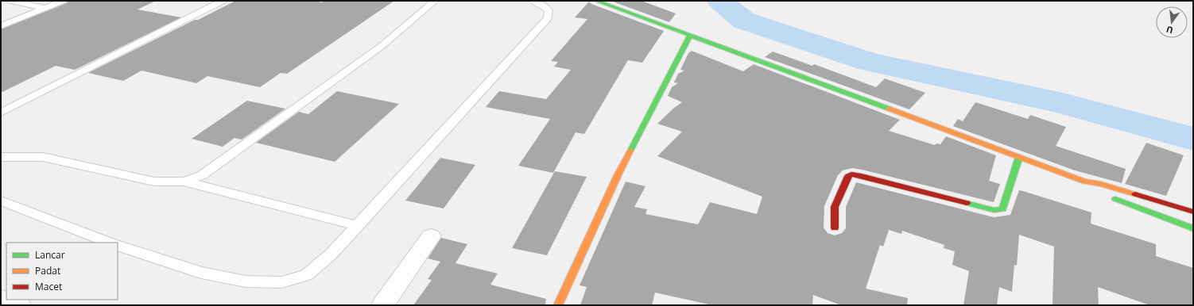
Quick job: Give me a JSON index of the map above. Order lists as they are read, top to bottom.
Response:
{
  "legend": ["Lancar", "Padat", "Macet"],
  "north": "bottom"
}
